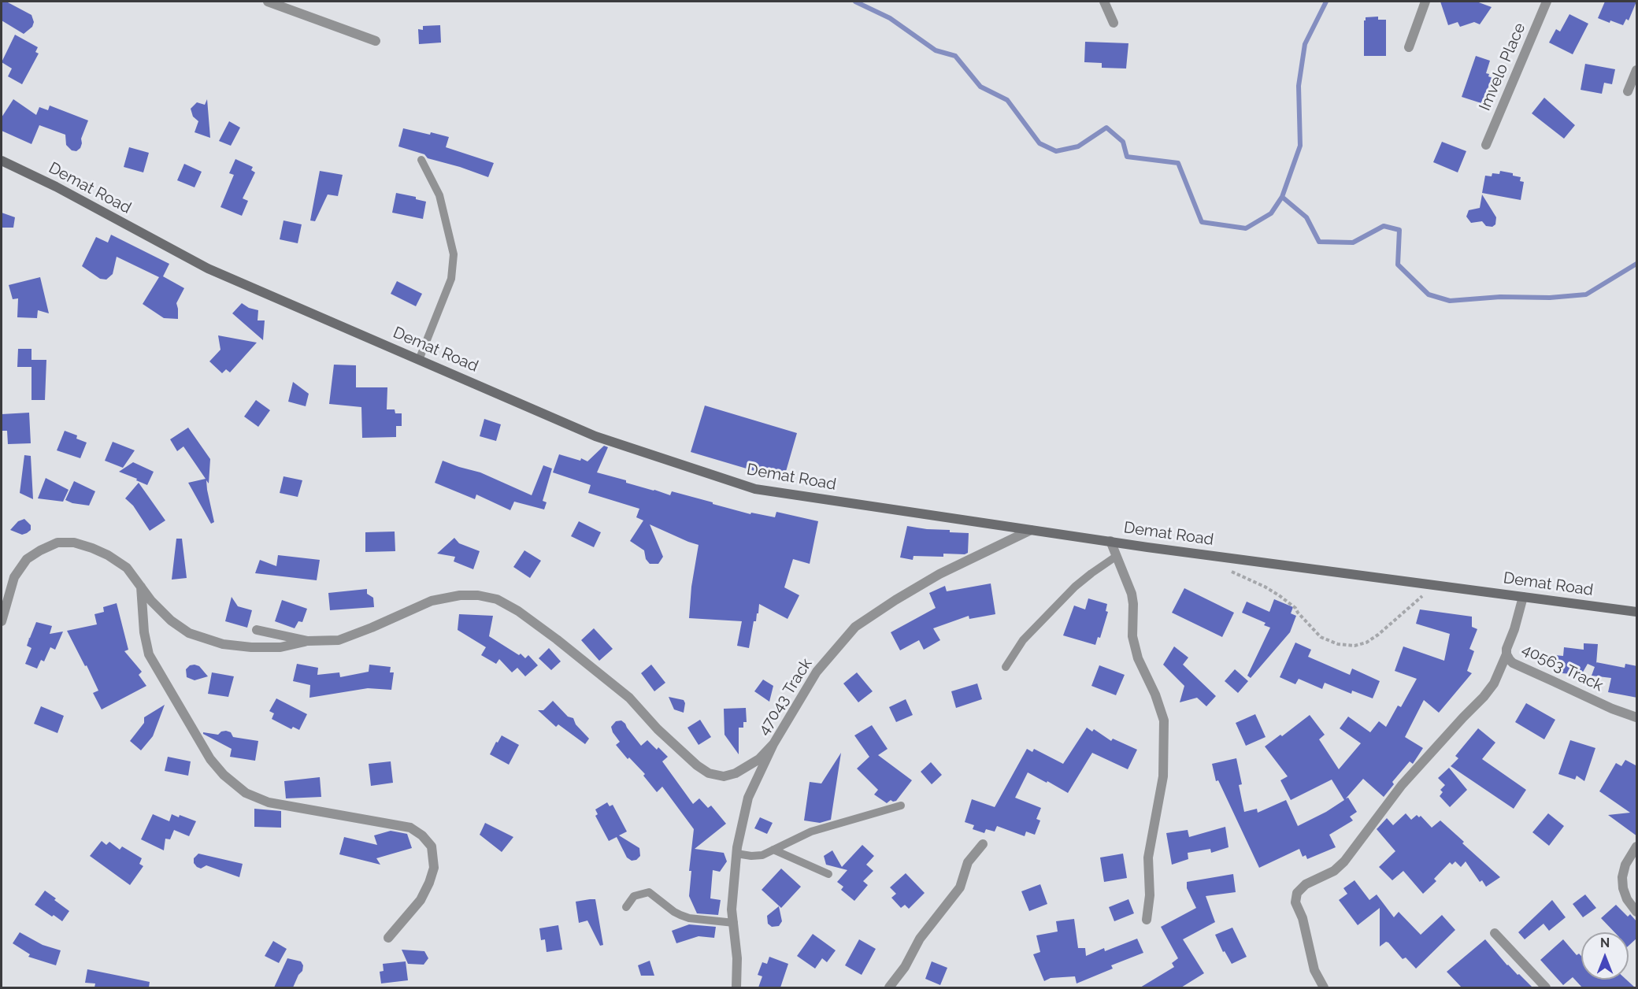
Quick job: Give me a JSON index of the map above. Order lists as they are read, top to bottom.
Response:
{
  "streets": {
    "street": [
      "Imvelo Place",
      "Demat Road",
      "40563 Track",
      "47043 Track"
    ]
  },
  "crossings": [
    ["Demat Road", "40563 Track"],
    ["Demat Road", "47043 Track"]
  ],
  "north": "top"
}
